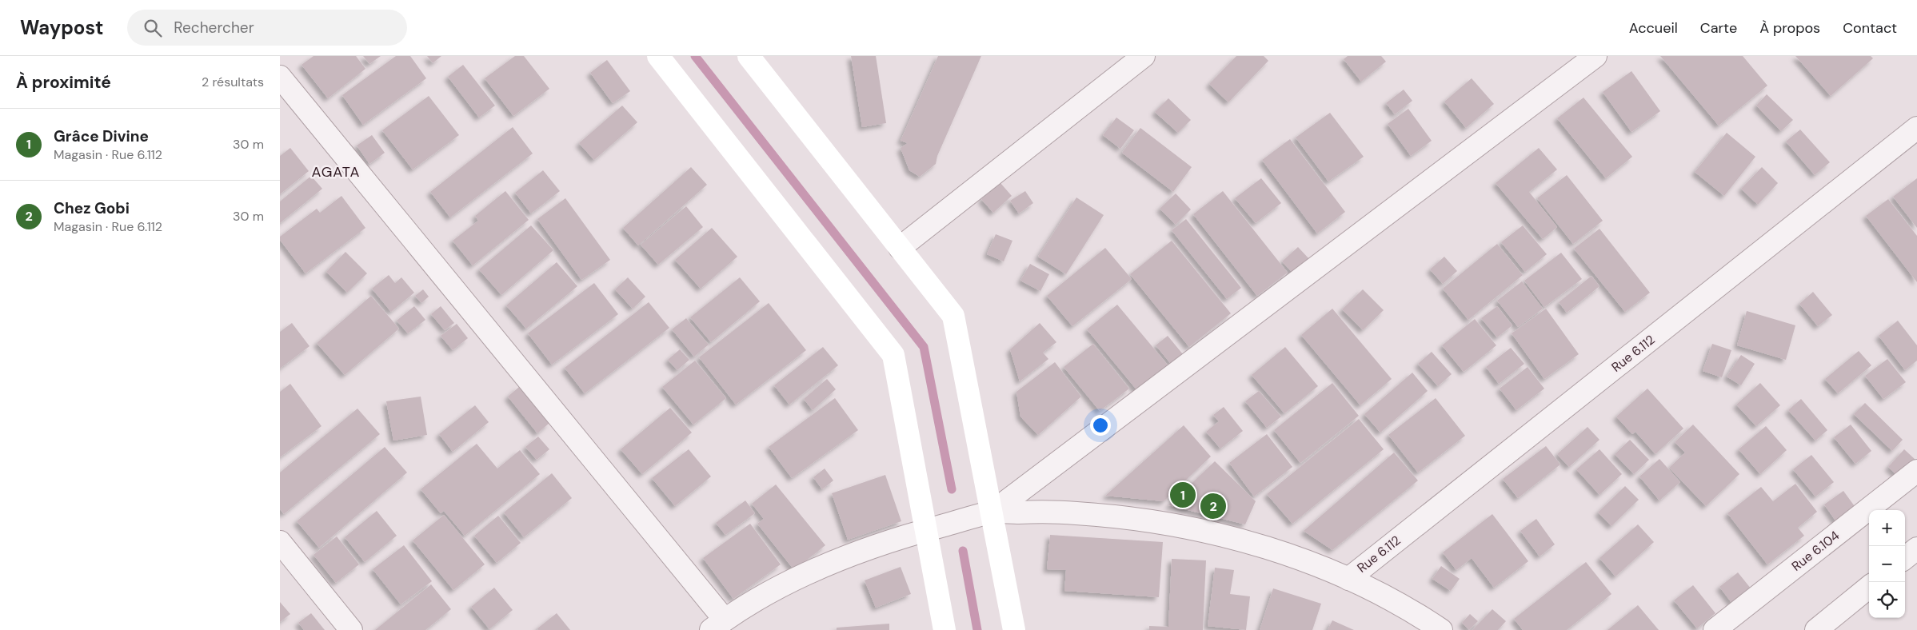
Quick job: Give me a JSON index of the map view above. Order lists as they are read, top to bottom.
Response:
{
  "streets": {
    "street": ["Rue 6.112", "Rue 6.104"]
  },
  "districts": ["AGATA"],
  "page": {
    "header": "Waypost",
    "search": "Rechercher",
    "nav": [
      "Accueil",
      "Carte",
      "À propos",
      "Contact"
    ],
    "heading": ["À proximité", "2 résultats"],
    "list": [
      {
        "mark": "1",
        "name": "Grâce Divine",
        "note": "Magasin · Rue 6.112",
        "value": "30 m"
      },
      {
        "mark": "2",
        "name": "Chez Gobi",
        "note": "Magasin · Rue 6.112",
        "value": "30 m"
      }
    ],
    "pins": ["1", "2"],
    "map_buttons": ["+", "−"]
  }
}
